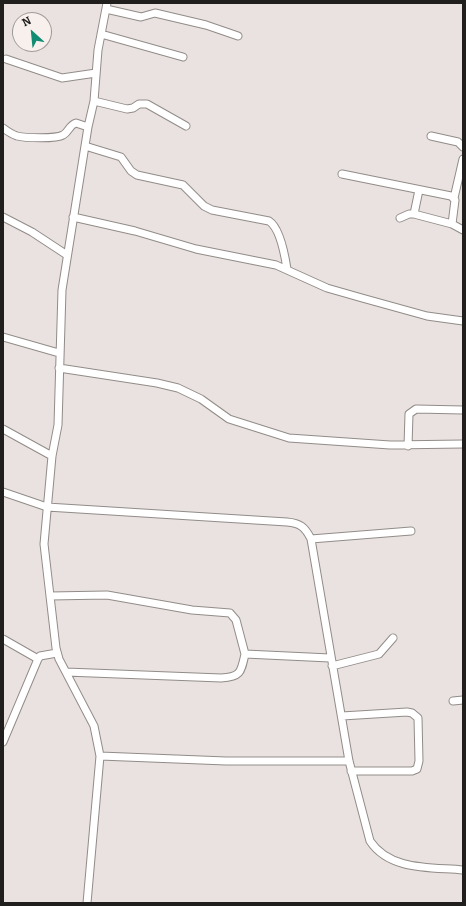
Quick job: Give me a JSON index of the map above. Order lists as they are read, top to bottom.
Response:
{
  "north": "top left"
}
